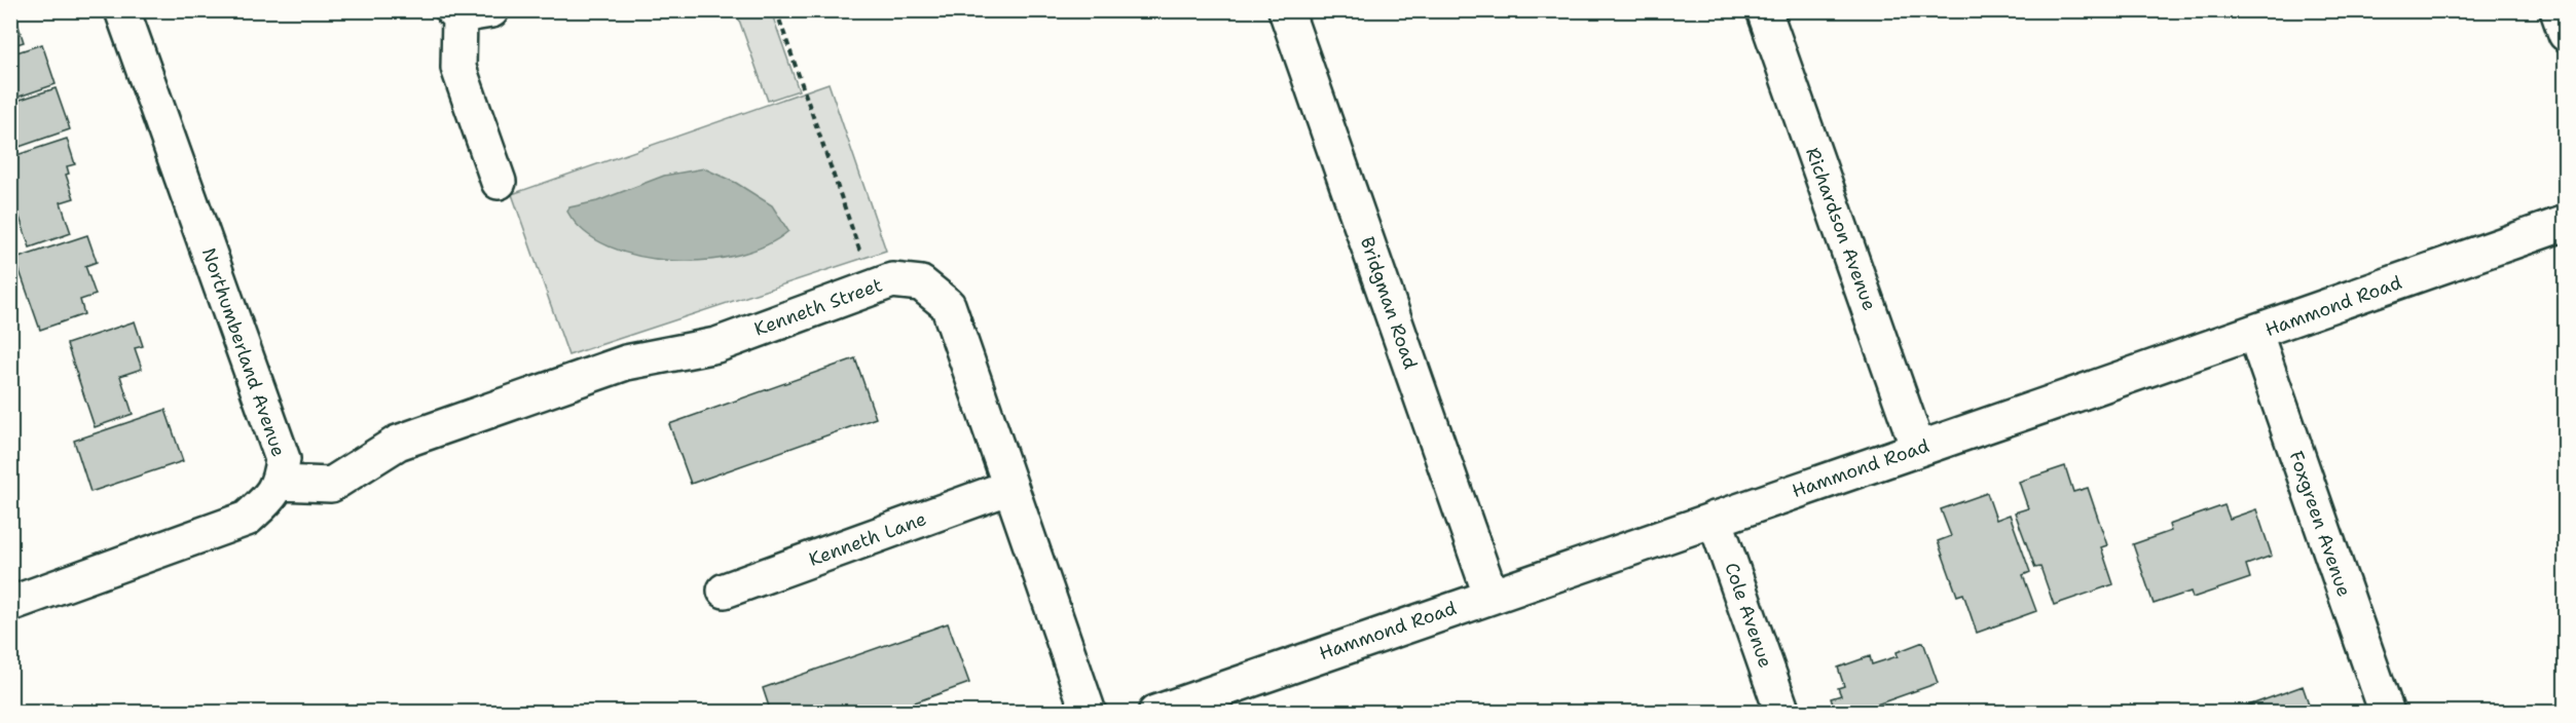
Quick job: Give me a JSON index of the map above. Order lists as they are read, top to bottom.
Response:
{
  "streets": {
    "street": [
      "Richardson Avenue",
      "Bridgman Road",
      "Hammond Road",
      "Kenneth Street",
      "Northumberland Avenue",
      "Foxgreen Avenue",
      "Kenneth Lane",
      "Cole Avenue"
    ]
  },
  "crossings": [
    ["Richardson Avenue", "Hammond Road"],
    ["Bridgman Road", "Hammond Road"],
    ["Hammond Road", "Foxgreen Avenue"],
    ["Hammond Road", "Cole Avenue"],
    ["Kenneth Street", "Northumberland Avenue"],
    ["Kenneth Street", "Kenneth Lane"]
  ]
}
